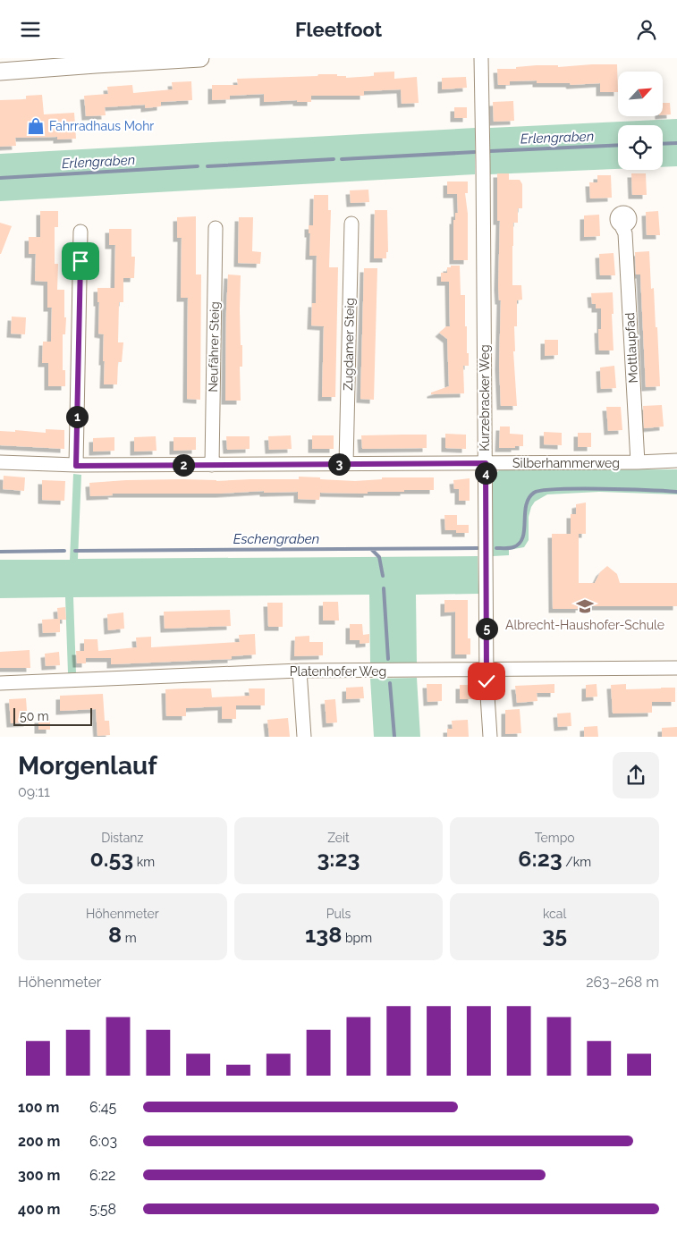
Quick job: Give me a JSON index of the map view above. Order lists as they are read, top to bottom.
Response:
{
  "streets": {
    "street": [
      "Zugdamer Steig",
      "Neufährer Steig",
      "Mottlaupfad",
      "Kurzebracker Weg",
      "Silberhammerweg",
      "Platenhofer Weg"
    ]
  },
  "crossings": [
    ["Zugdamer Steig", "Silberhammerweg"],
    ["Neufährer Steig", "Silberhammerweg"],
    ["Mottlaupfad", "Silberhammerweg"],
    ["Kurzebracker Weg", "Silberhammerweg"],
    ["Kurzebracker Weg", "Platenhofer Weg"]
  ],
  "water": ["Erlengraben", "Eschengraben"],
  "places": {
    "shop": ["Fahrradhaus Mohr"],
    "school or university": ["Albrecht-Haushofer-Schule"]
  },
  "scale_bar": "50 m",
  "north": "top right",
  "page": {
    "header": "Fleetfoot",
    "pins": [
      "1",
      "3",
      "2",
      "4",
      "5"
    ],
    "scale": "50 m",
    "heading": ["Morgenlauf", "09:11"],
    "stats": [
      ["Distanz", "0.53 km"],
      ["Zeit", "3:23"],
      ["Tempo", "6:23 /km"],
      ["Höhenmeter", "8 m"],
      ["Puls", "138 bpm"],
      ["kcal", "35"]
    ],
    "chart": ["Höhenmeter", "263–268 m"],
    "list": [
      {
        "name": "100 m",
        "note": "6:45"
      },
      {
        "name": "200 m",
        "note": "6:03"
      },
      {
        "name": "300 m",
        "note": "6:22"
      },
      {
        "name": "400 m",
        "note": "5:58"
      }
    ]
  }
}
